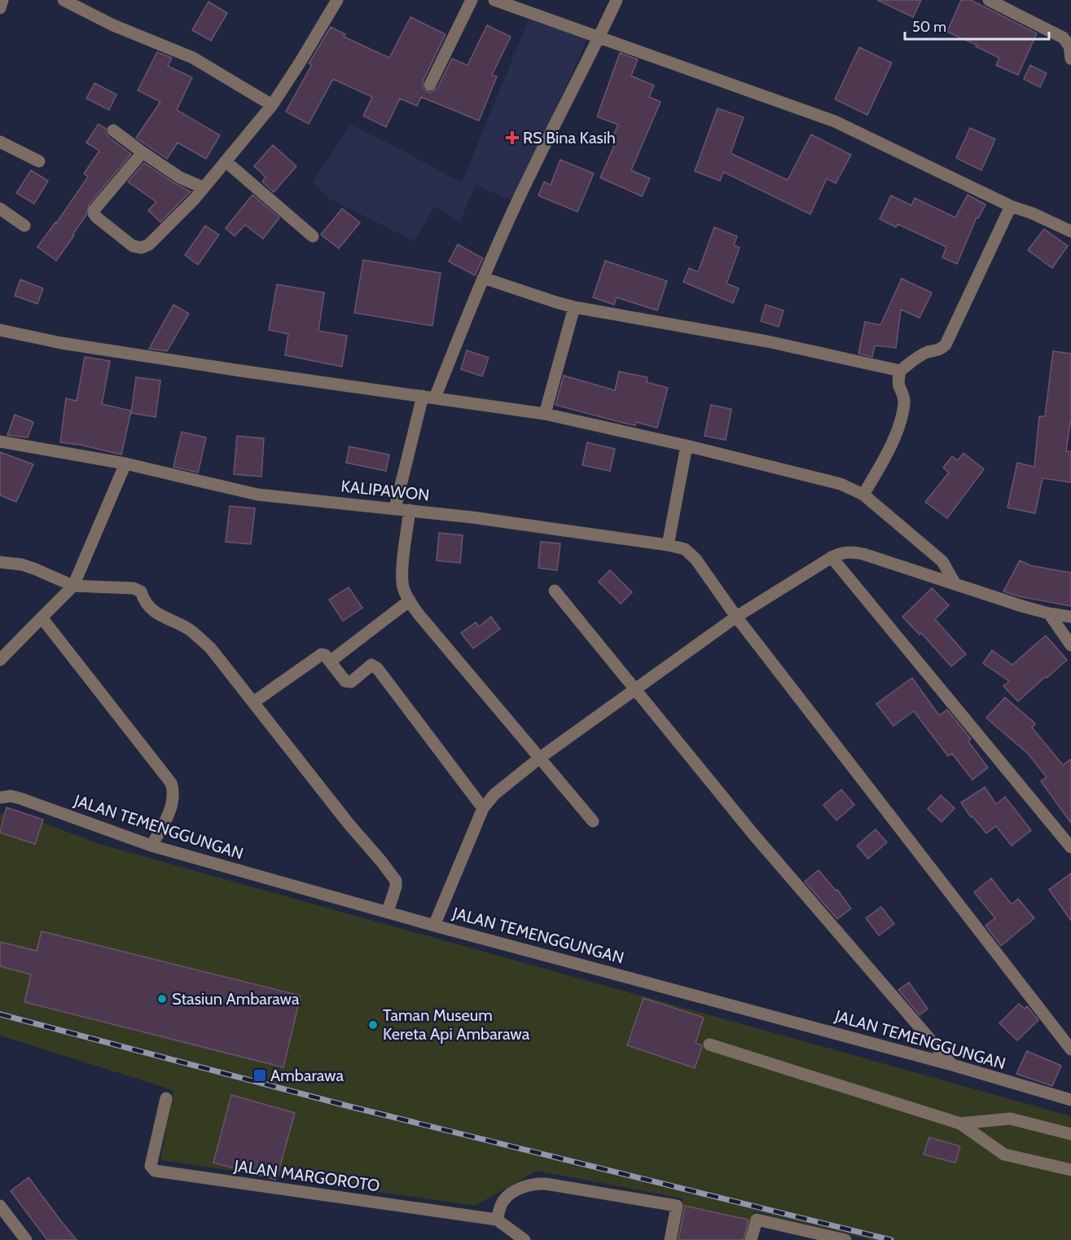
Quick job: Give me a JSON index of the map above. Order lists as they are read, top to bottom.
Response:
{
  "streets": {
    "street": ["KALIPAWON", "JALAN TEMENGGUNGAN", "JALAN MARGOROTO"]
  },
  "places": {
    "health": ["RS Bina Kasih"],
    "other": ["Stasiun Ambarawa", "Taman Museum Kereta Api Ambarawa"],
    "transit": ["Ambarawa"]
  },
  "scale_bar": "50 m"
}
